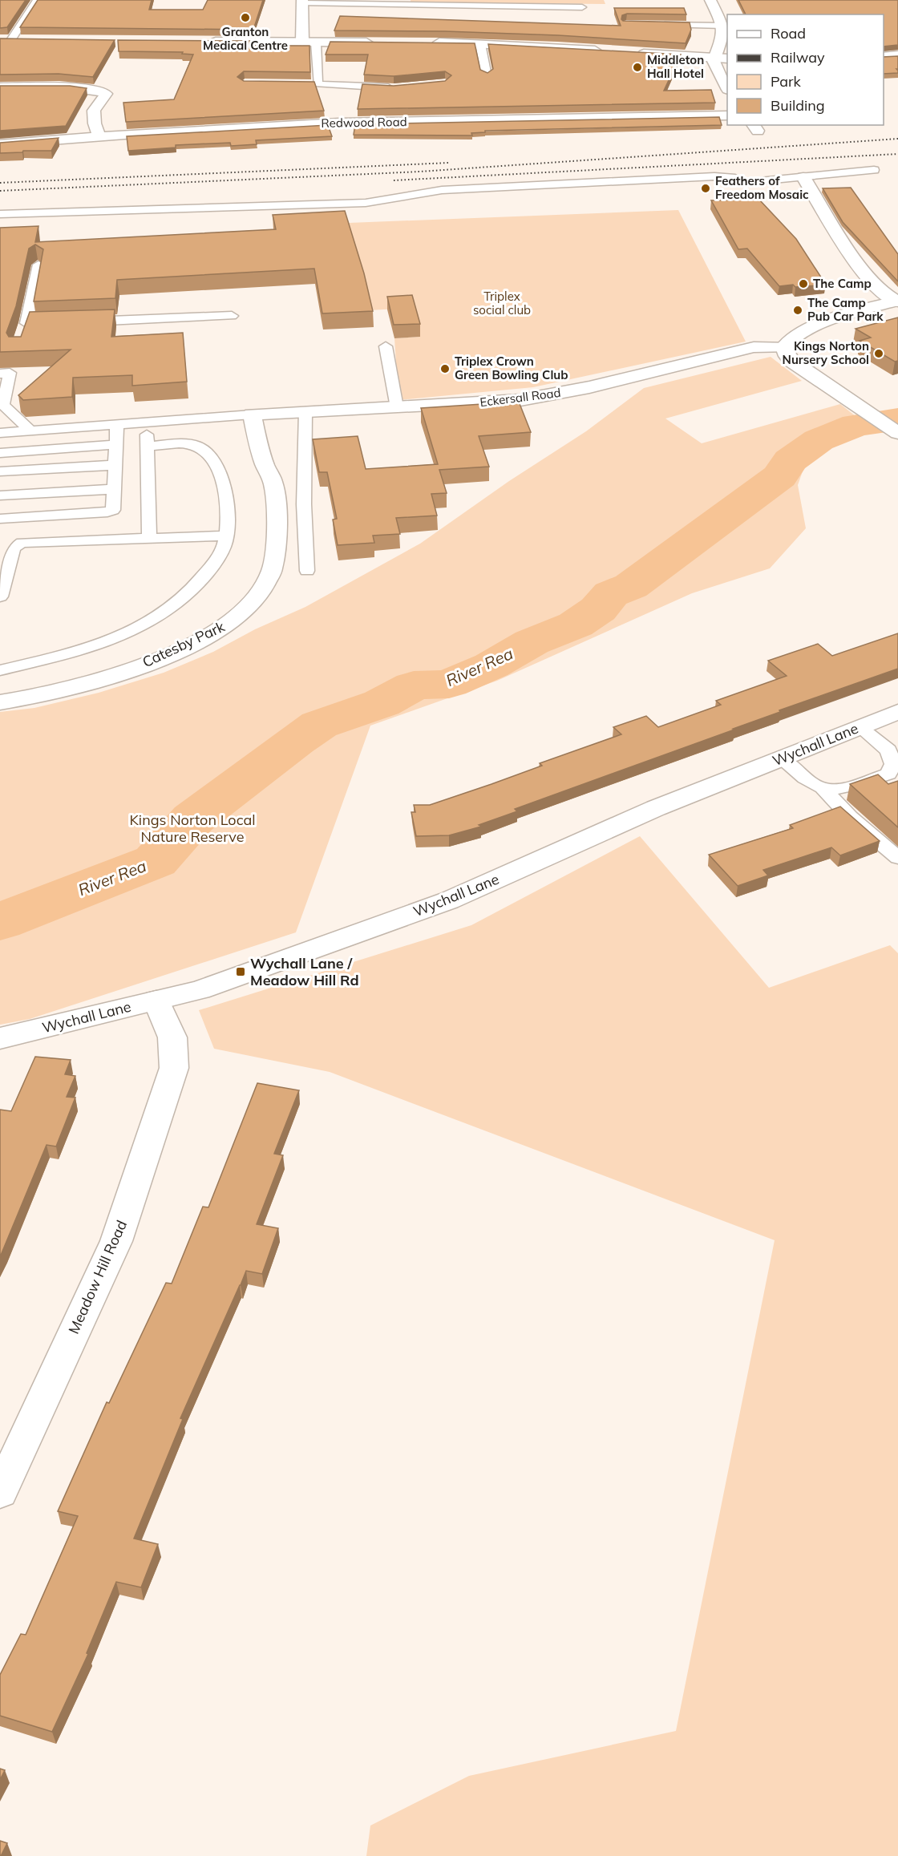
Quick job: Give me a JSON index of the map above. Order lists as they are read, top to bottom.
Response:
{
  "streets": {
    "street": [
      "Redwood Road",
      "Eckersall Road",
      "Catesby Park",
      "Wychall Lane",
      "Meadow Hill Road"
    ]
  },
  "crossings": [
    ["Eckersall Road", "Catesby Park"],
    ["Wychall Lane", "Meadow Hill Road"]
  ],
  "water": ["River Rea"],
  "parks": ["Triplex social club", "Kings Norton Local Nature Reserve"],
  "places": {
    "other": [
      "Granton Medical Centre",
      "Middleton Hall Hotel",
      "Feathers of Freedom Mosaic",
      "The Camp",
      "The Camp Pub Car Park",
      "Kings Norton Nursery School",
      "Triplex Crown Green Bowling Club"
    ],
    "transit": ["Wychall Lane / Meadow Hill Rd"]
  },
  "legend": [
    "Road",
    "Railway",
    "Park",
    "Building"
  ]
}
